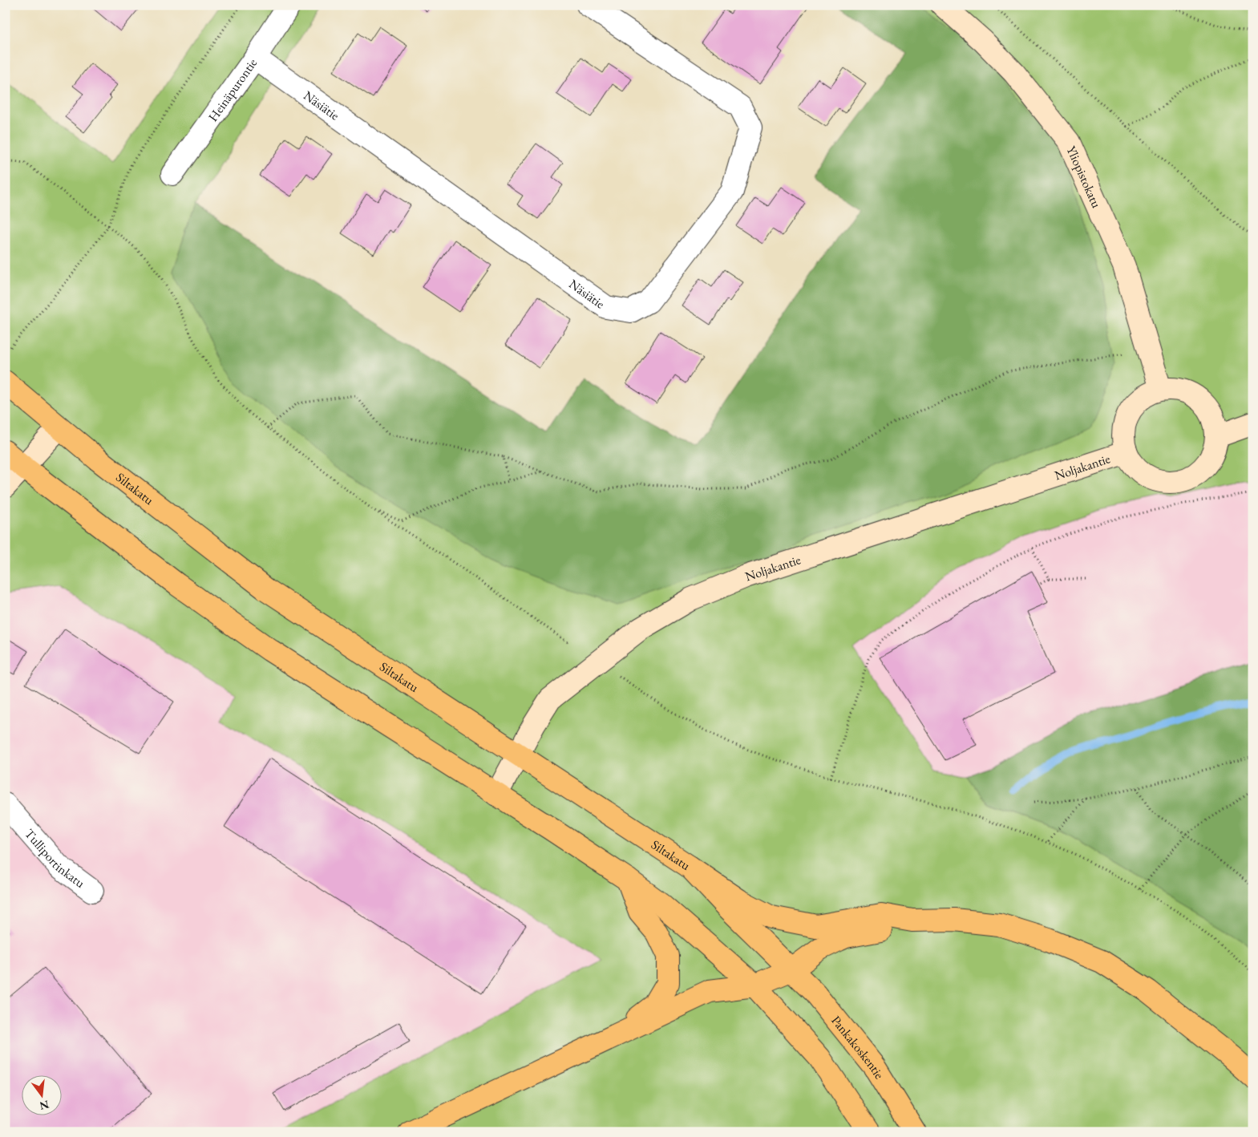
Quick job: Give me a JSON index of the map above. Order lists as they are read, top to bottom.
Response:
{
  "streets": {
    "main road": [
      "Yliopistokatu",
      "Noljakantie",
      "Siltakatu",
      "Pankakoskentie"
    ],
    "street": ["Heinäpurontie", "Näsiätie", "Tulliportinkatu"]
  },
  "crossings": [
    ["Heinäpurontie", "Näsiätie"],
    ["Yliopistokatu", "Noljakantie"],
    ["Noljakantie", "Siltakatu"],
    ["Siltakatu", "Pankakoskentie"]
  ],
  "north": "bottom"
}
